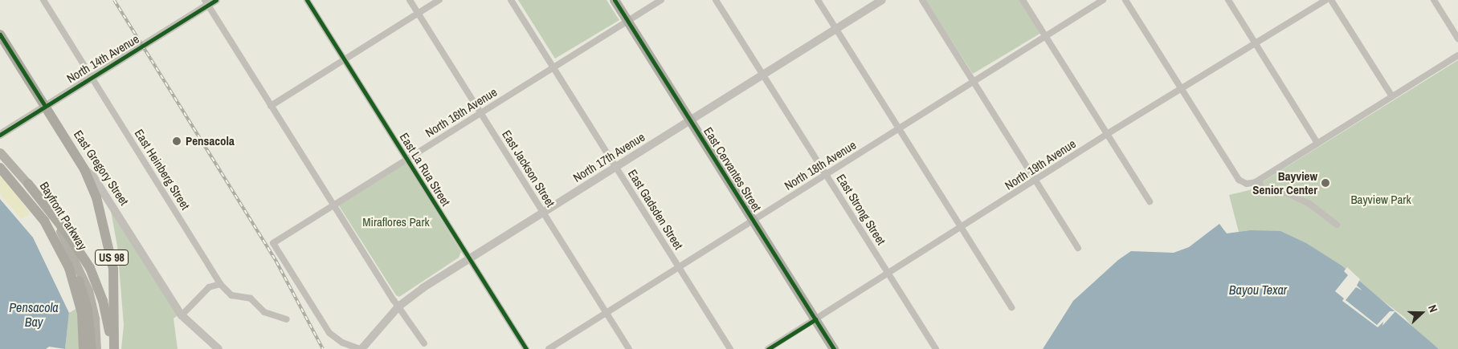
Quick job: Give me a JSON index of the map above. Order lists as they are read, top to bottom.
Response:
{
  "streets": {
    "highway": ["East Gregory Street", "US 98"],
    "main road": ["East Cervantes Street", "Bayfront Parkway"],
    "street": [
      "North 14th Avenue",
      "North 16th Avenue",
      "North 17th Avenue",
      "North 19th Avenue",
      "North 18th Avenue",
      "East Jackson Street",
      "East Heinberg Street",
      "East La Rua Street",
      "East Gadsden Street",
      "East Strong Street"
    ]
  },
  "crossings": [
    ["North 14th Avenue", "East Gregory Street"],
    ["North 14th Avenue", "East Heinberg Street"],
    ["North 16th Avenue", "North 17th Avenue"],
    ["North 16th Avenue", "East Jackson Street"],
    ["North 16th Avenue", "East La Rua Street"],
    ["North 16th Avenue", "East Cervantes Street"],
    ["North 16th Avenue", "East Gadsden Street"],
    ["North 17th Avenue", "East Jackson Street"],
    ["North 17th Avenue", "East La Rua Street"],
    ["North 17th Avenue", "East Cervantes Street"],
    ["North 17th Avenue", "East Gadsden Street"],
    ["North 17th Avenue", "East Strong Street"],
    ["North 19th Avenue", "East Cervantes Street"],
    ["North 19th Avenue", "East Strong Street"],
    ["North 18th Avenue", "East Jackson Street"],
    ["North 18th Avenue", "East Cervantes Street"],
    ["North 18th Avenue", "East Gadsden Street"],
    ["North 18th Avenue", "East Strong Street"],
    ["East Gregory Street", "US 98"]
  ],
  "water": ["Bayou Texar", "Pensacola Bay"],
  "parks": ["Bayview Park", "Miraflores Park"],
  "places": ["Pensacola", "Bayview Senior Center"],
  "north": "right"
}
